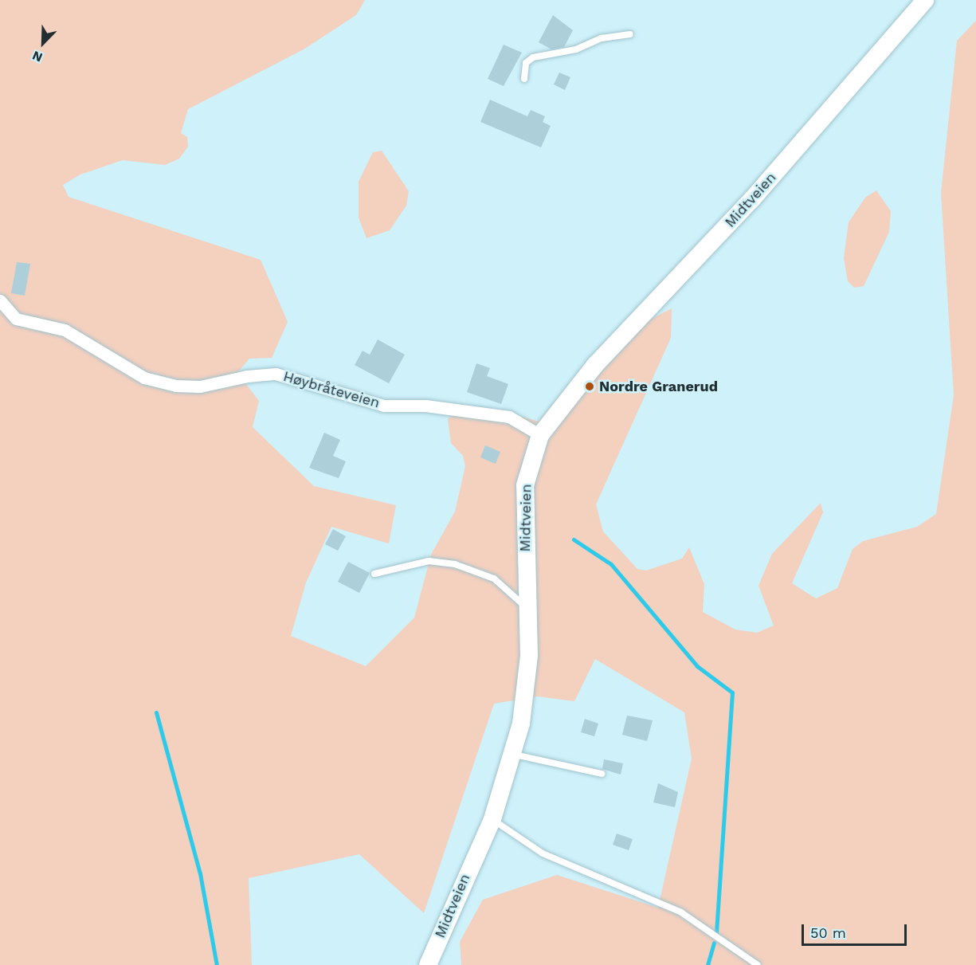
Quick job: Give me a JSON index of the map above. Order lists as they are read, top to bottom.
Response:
{
  "streets": {
    "main road": ["Midtveien"],
    "street": ["Høybråteveien"]
  },
  "crossings": [
    ["Midtveien", "Høybråteveien"]
  ],
  "places": ["Nordre Granerud"],
  "scale_bar": "50 m",
  "north": "bottom left"
}
